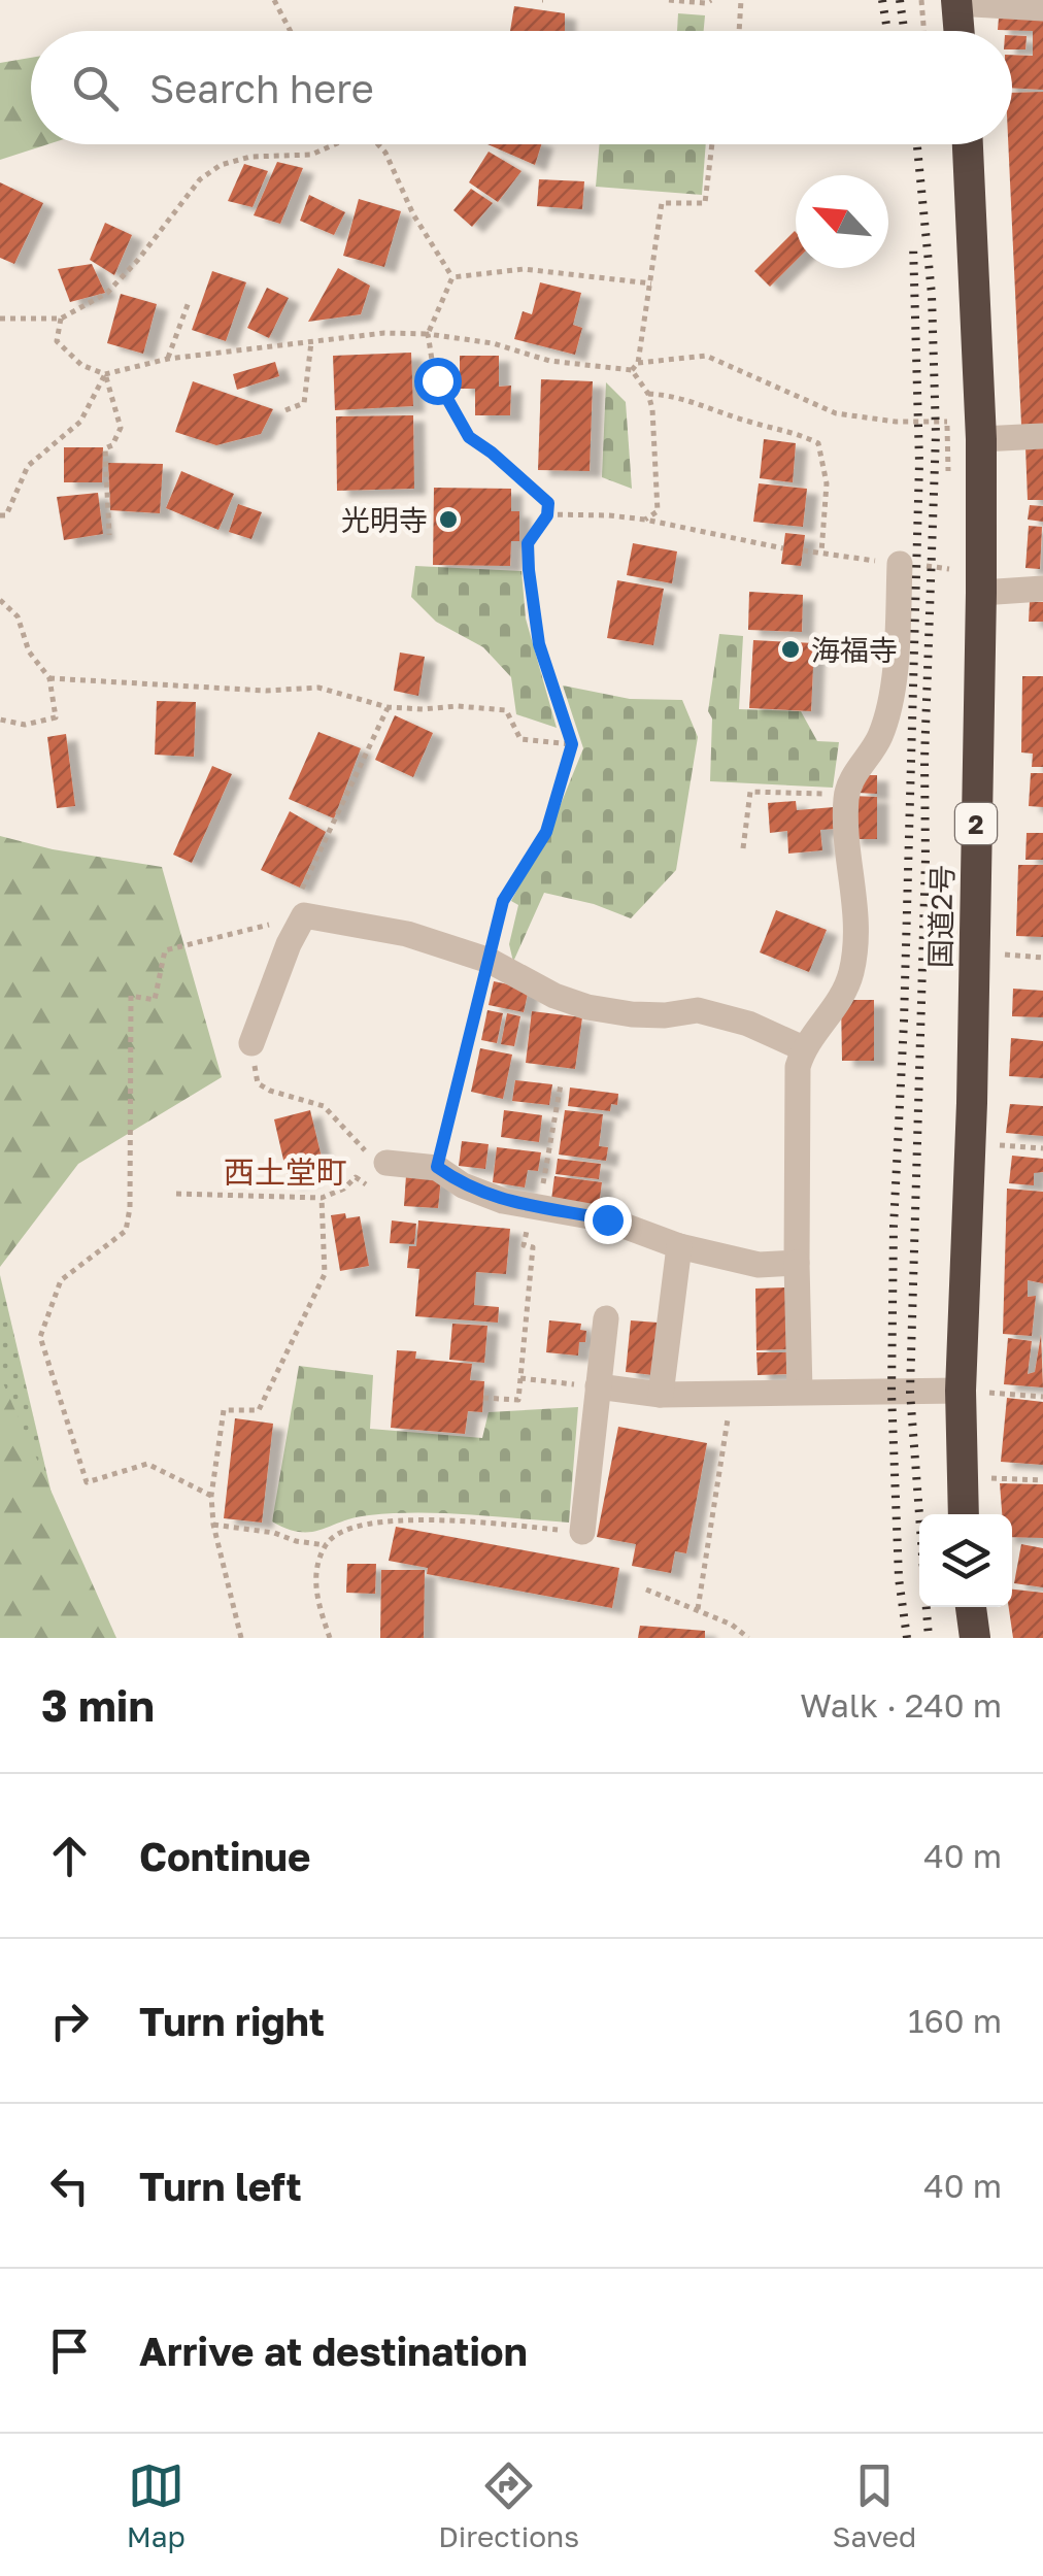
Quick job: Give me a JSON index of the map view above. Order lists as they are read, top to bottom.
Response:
{
  "streets": {
    "highway": ["2", "国道2号"]
  },
  "districts": ["西土堂町"],
  "places": ["光明寺", "海福寺"],
  "north": "top left",
  "page": {
    "search": "Search here",
    "heading": ["3 min", "Walk · 240 m"],
    "list": [
      ["Continue", "40 m"],
      ["Turn right", "160 m"],
      ["Turn left", "40 m"],
      "Arrive at destination"
    ],
    "nav": ["Map", "Directions", "Saved"]
  }
}
